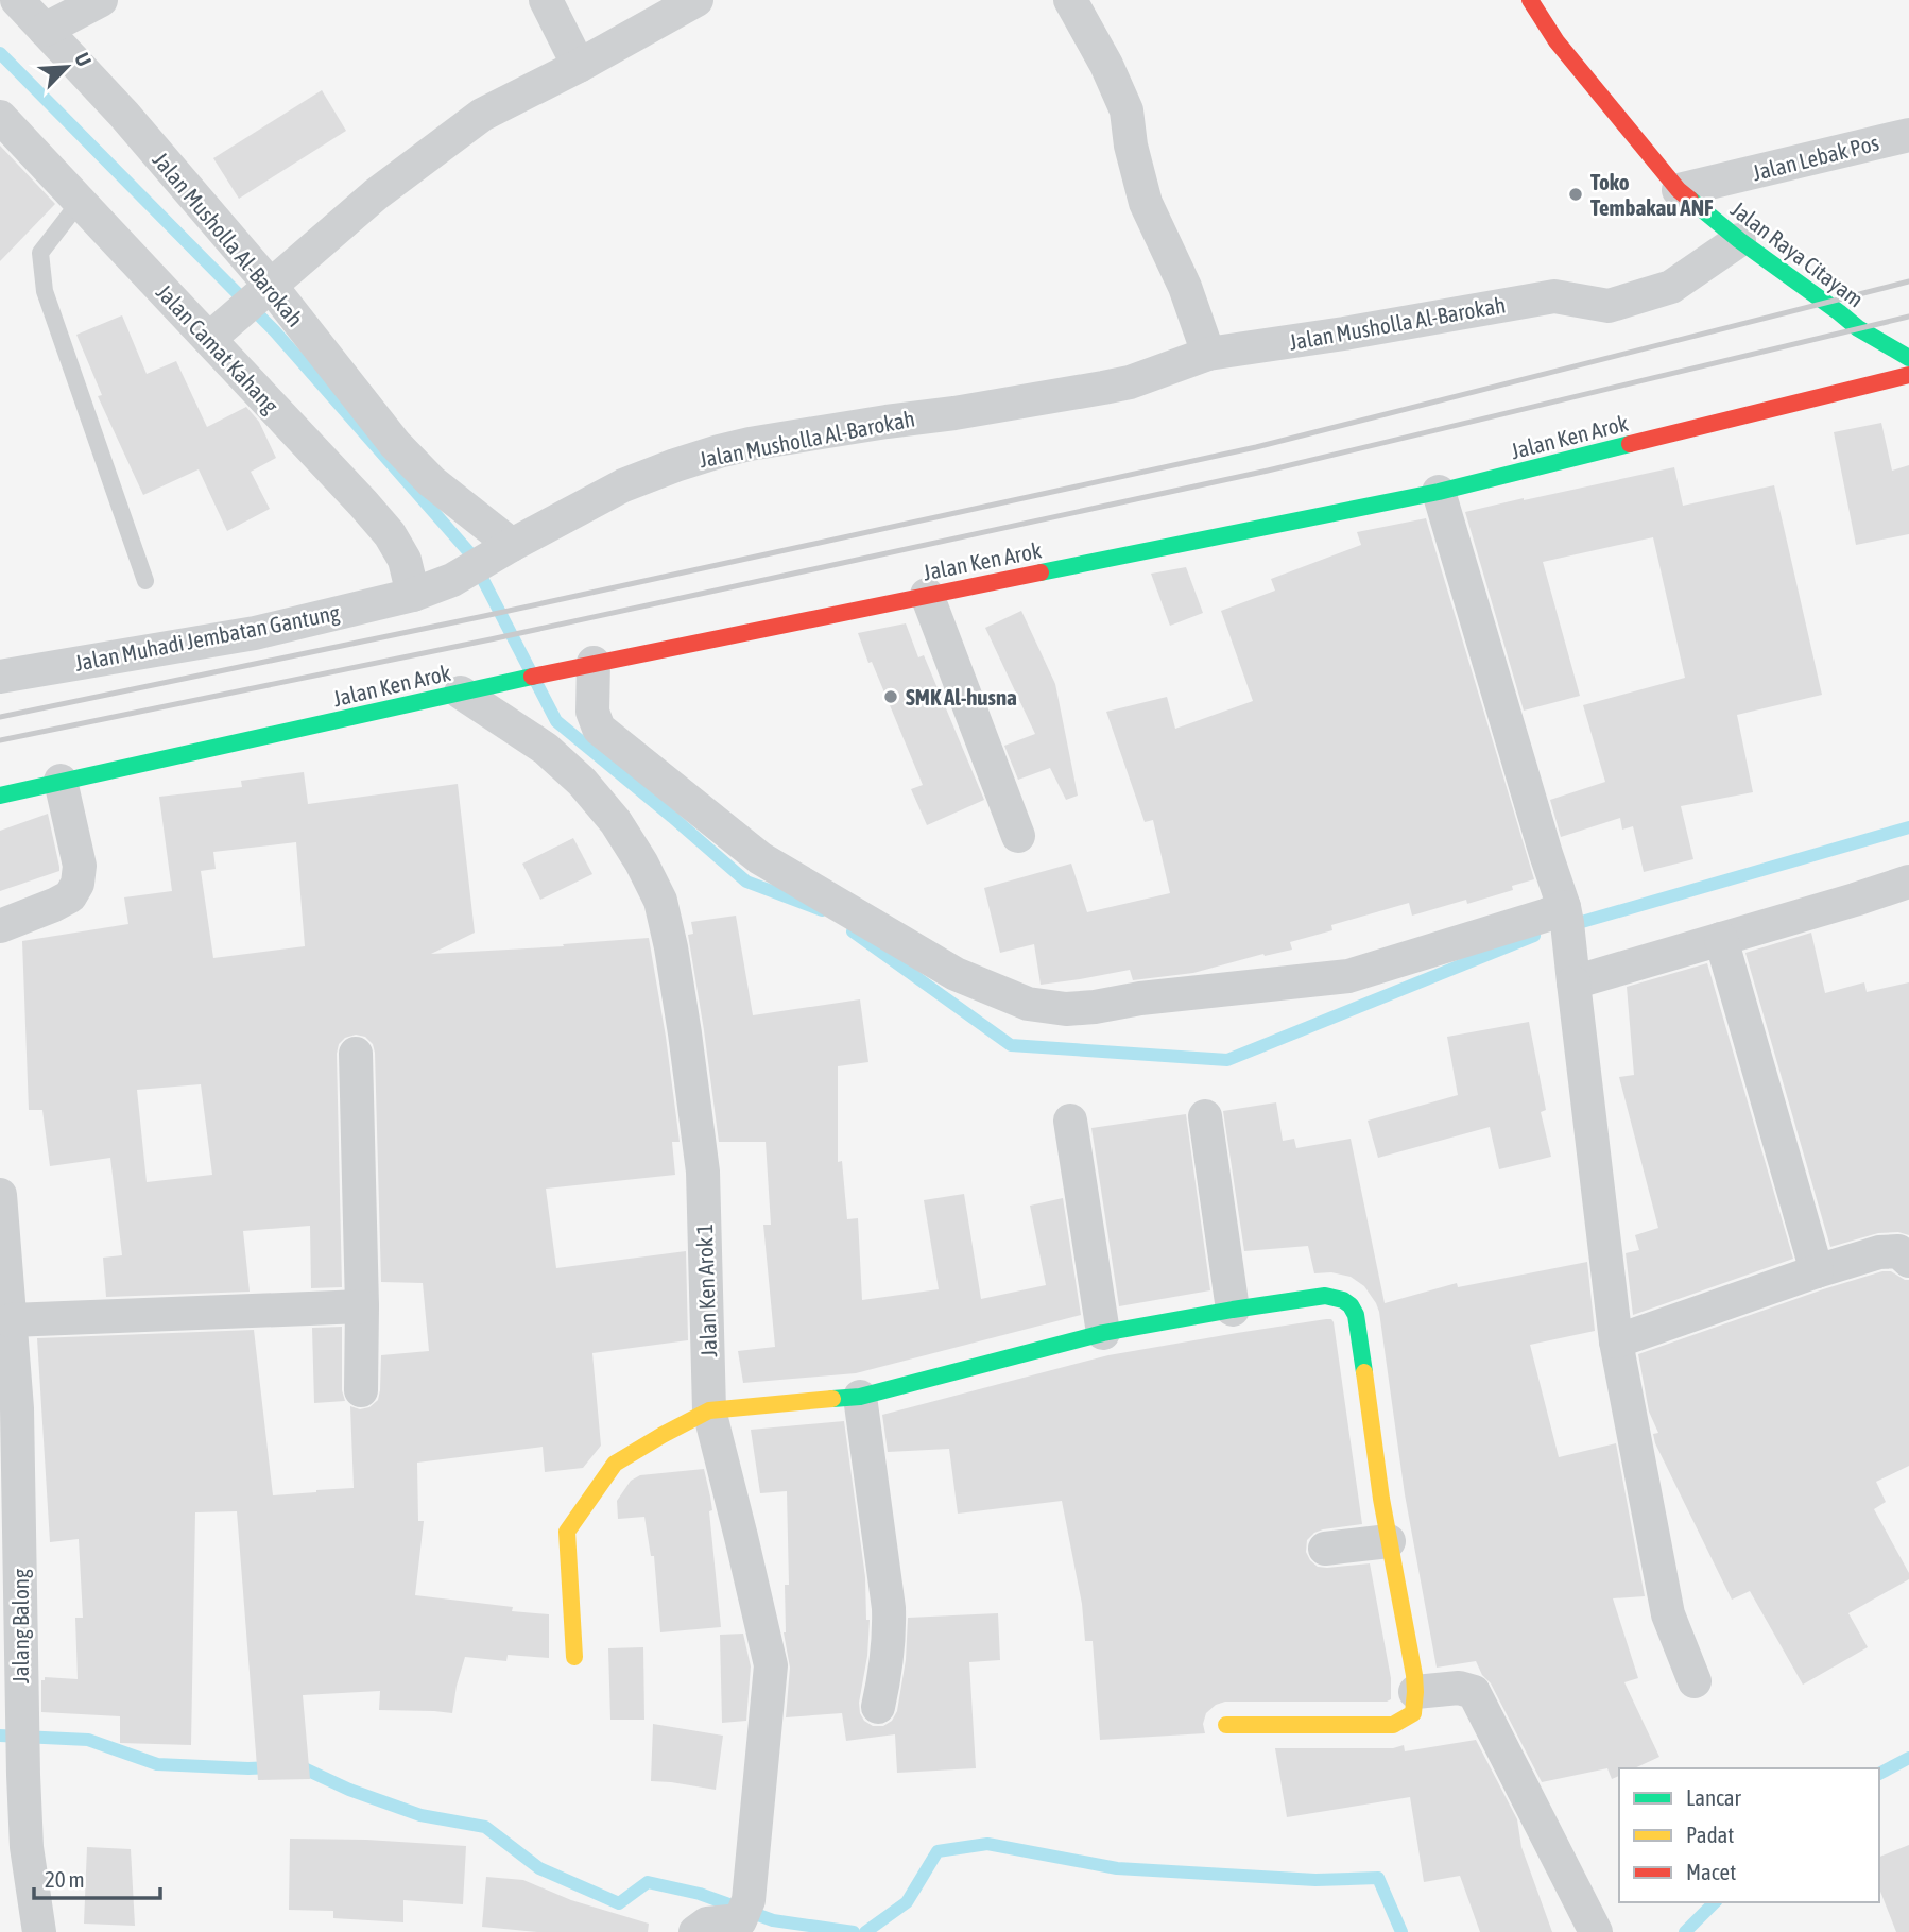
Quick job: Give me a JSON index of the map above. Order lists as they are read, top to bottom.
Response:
{
  "streets": {
    "street": [
      "Jalan Lebak Pos",
      "Jalan Musholla Al-Barokah",
      "Jalan Raya Citayam",
      "Jalan Camat Kahang",
      "Jalan Ken Arok",
      "Jalan Muhadi Jembatan Gantung",
      "Jalan Ken Arok 1",
      "Jalang Balong"
    ]
  },
  "crossings": [
    ["Jalan Lebak Pos", "Jalan Raya Citayam"],
    ["Jalan Musholla Al-Barokah", "Jalan Raya Citayam"],
    ["Jalan Musholla Al-Barokah", "Jalan Muhadi Jembatan Gantung"],
    ["Jalan Camat Kahang", "Jalan Muhadi Jembatan Gantung"],
    ["Jalan Ken Arok", "Jalan Ken Arok 1"]
  ],
  "places": ["Toko Tembakau ANF", "SMK Al-husna"],
  "legend": ["Lancar", "Padat", "Macet"],
  "scale_bar": "20 m",
  "north": "top right"
}
